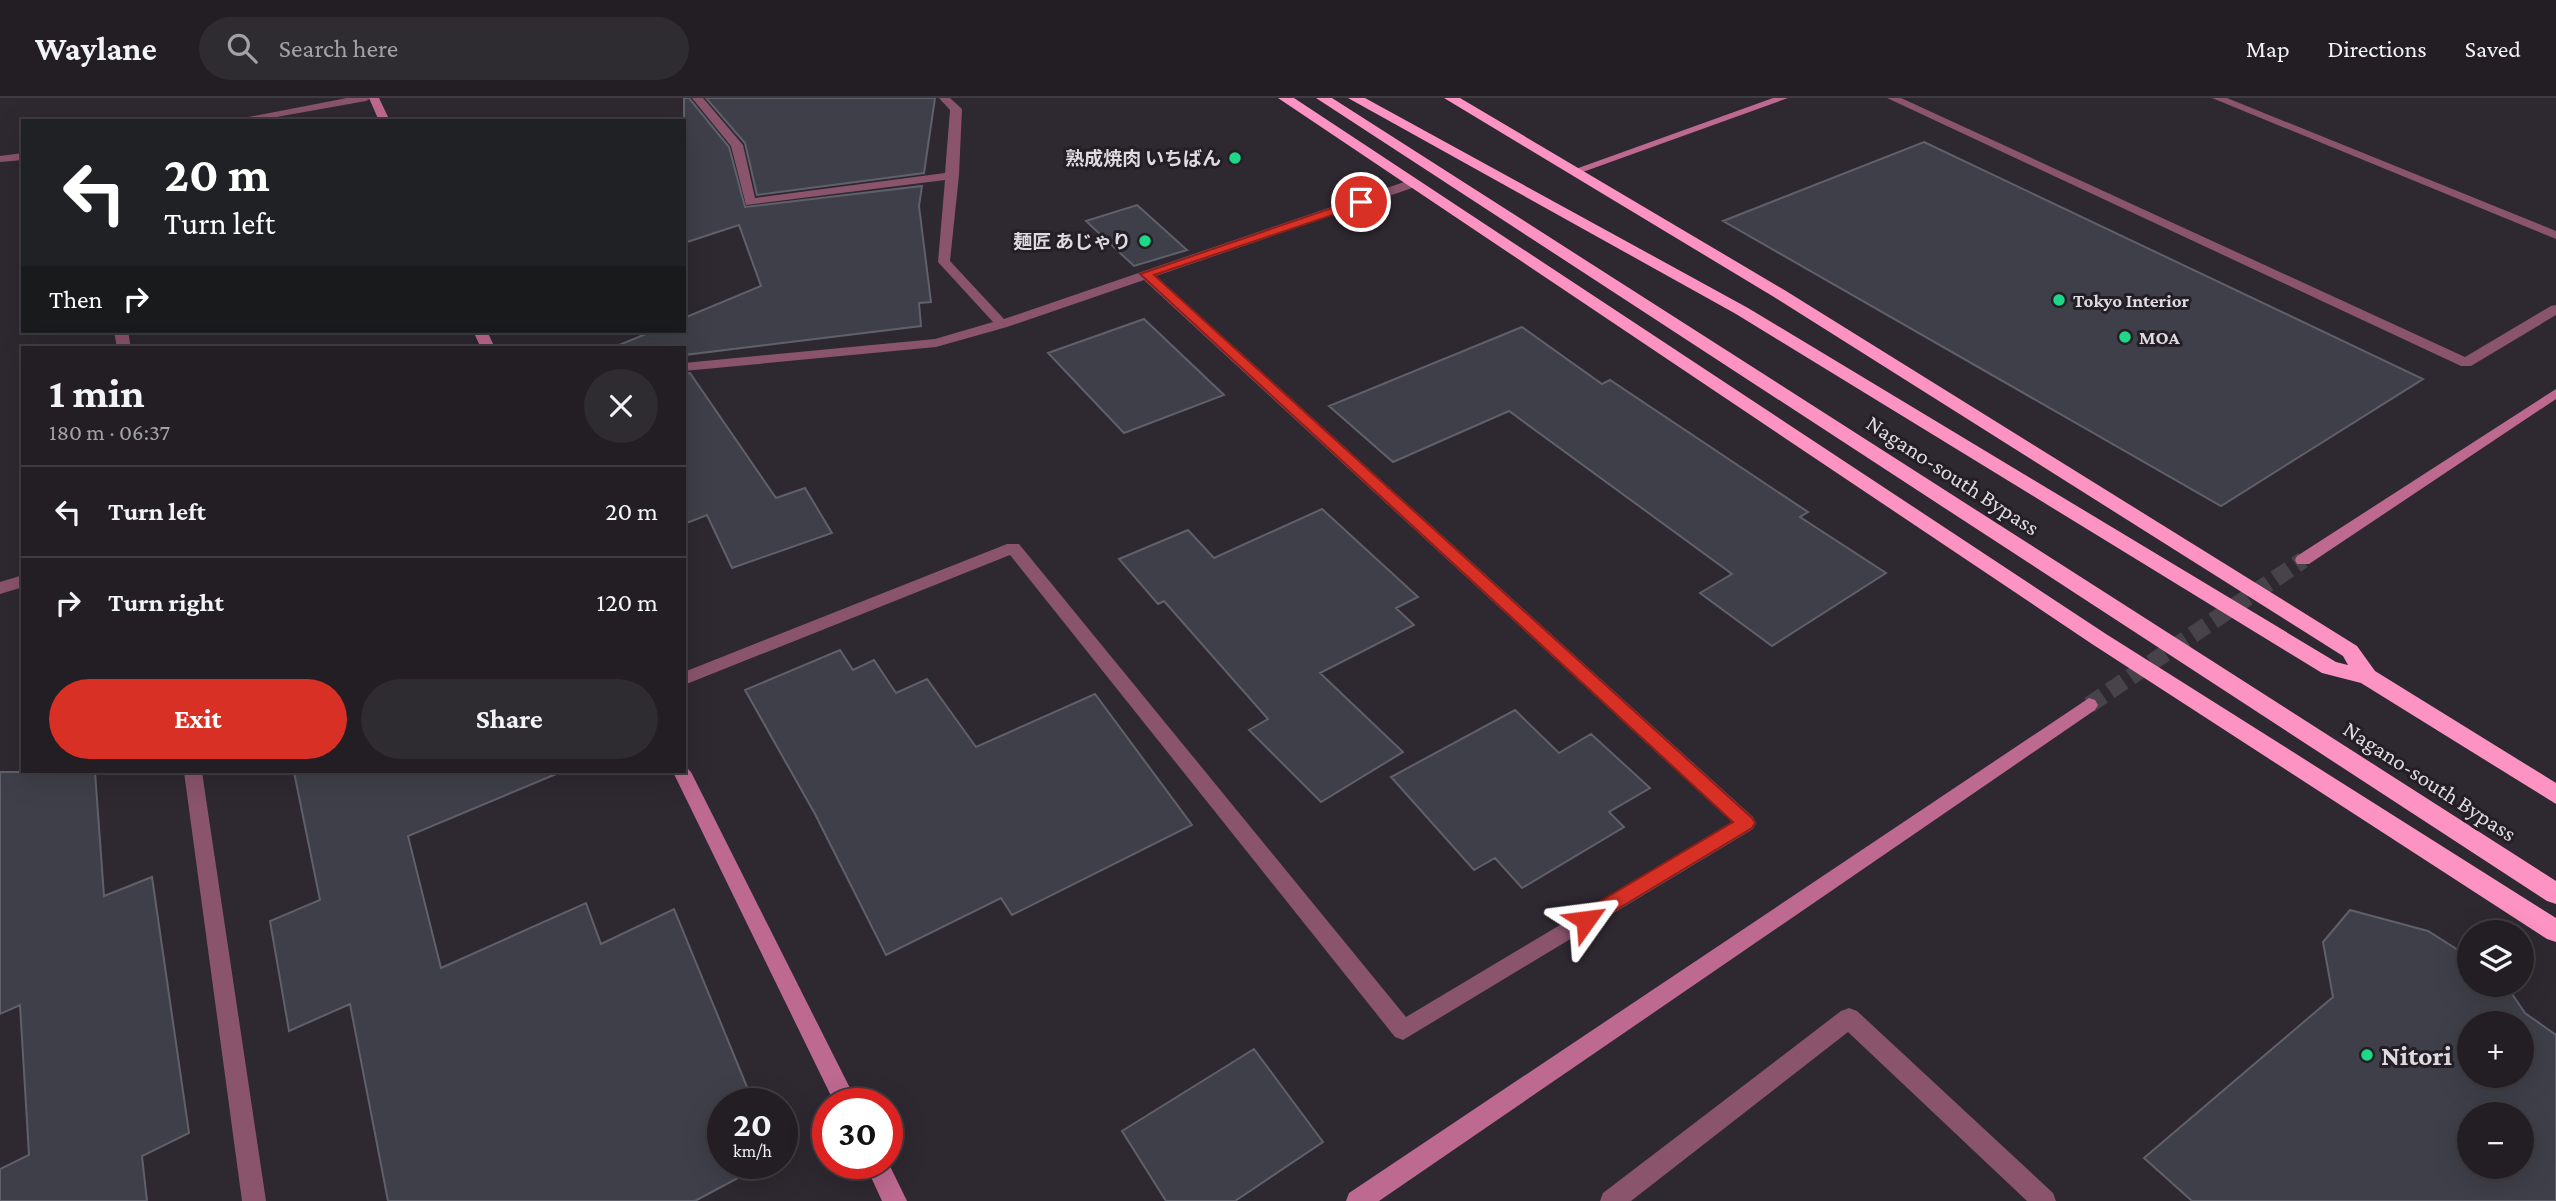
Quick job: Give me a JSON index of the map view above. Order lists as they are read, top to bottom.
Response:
{
  "streets": {
    "highway": ["Nagano-south Bypass"]
  },
  "places": [
    "熟成焼肉 いちばん",
    "麺匠 あじゃり",
    "Tokyo Interior",
    "MOA",
    "Nitori"
  ],
  "page": {
    "header": "Waylane",
    "search": "Search here",
    "nav": ["Map", "Directions", "Saved"],
    "turn": ["20 m", "Turn left"],
    "then": "Then",
    "heading": ["1 min", "180 m · 06:37"],
    "list": [
      {
        "name": "Turn left",
        "value": "20 m"
      },
      {
        "name": "Turn right",
        "value": "120 m"
      }
    ],
    "buttons": ["Exit", "Share"],
    "map_buttons": ["+", "−"],
    "speed": "20 km/h",
    "limit": "30"
  }
}
